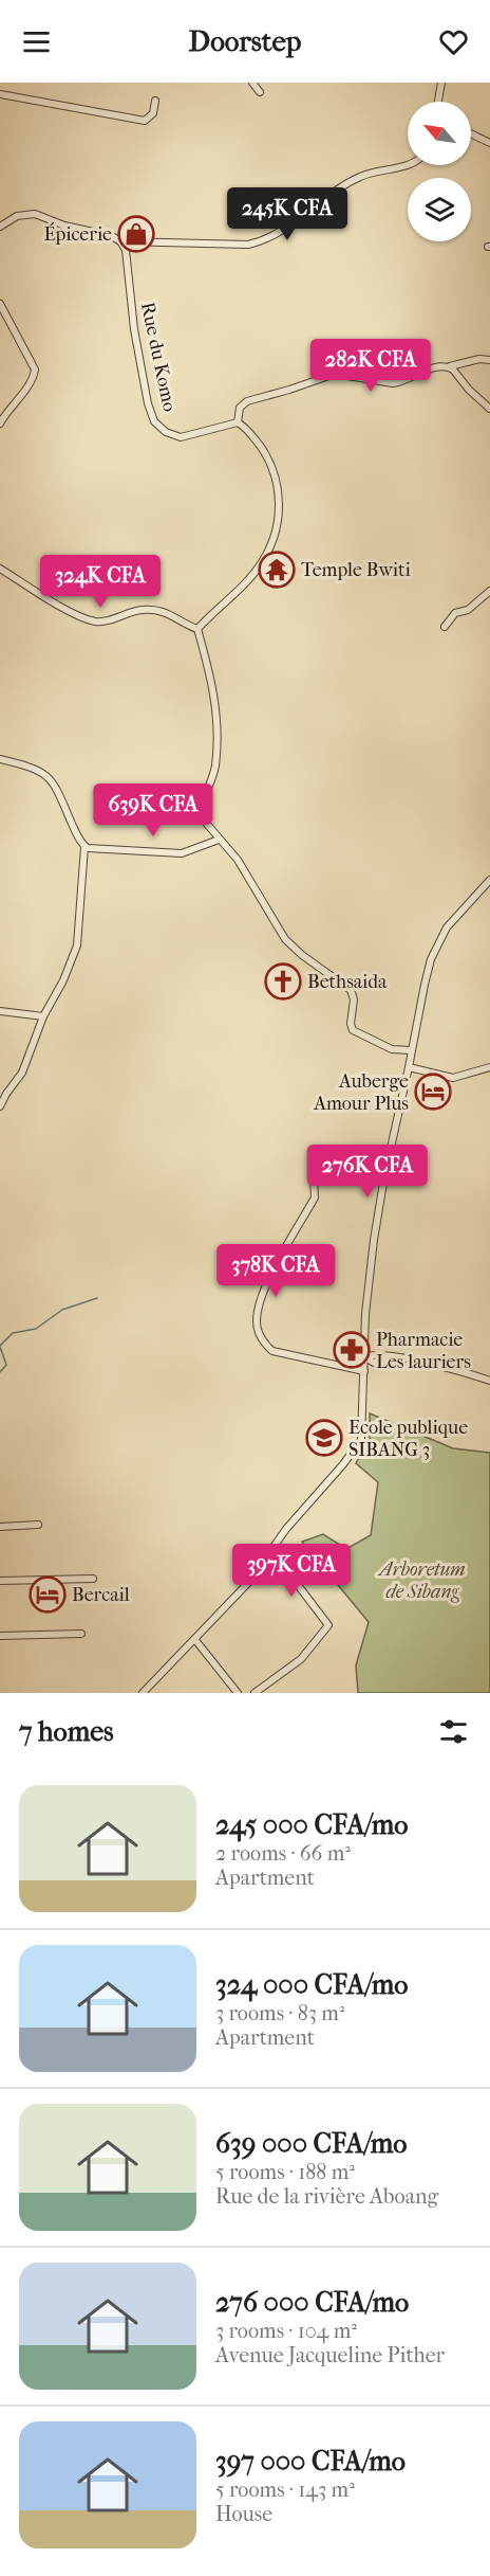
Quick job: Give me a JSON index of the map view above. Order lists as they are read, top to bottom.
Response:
{
  "streets": {
    "street": ["Rue du Komo"]
  },
  "parks": ["Arboretum de Sibang"],
  "places": {
    "shop": ["Épicerie"],
    "temple": ["Temple Bwiti"],
    "church": ["Bethsaida"],
    "hotel": ["Auberge Amour Plus", "Bercail"],
    "pharmacy": ["Pharmacie Les lauriers"],
    "school or university": ["Ecole publique SIBANG 3"]
  },
  "north": "top left",
  "page": {
    "header": "Doorstep",
    "price": [
      "245K CFA",
      "282K CFA",
      "324K CFA",
      "639K CFA",
      "276K CFA",
      "378K CFA",
      "397K CFA"
    ],
    "heading": "7 homes",
    "list": [
      {
        "name": "245 000 CFA/mo",
        "note": "2 rooms · 66 m² · Apartment"
      },
      {
        "name": "324 000 CFA/mo",
        "note": "3 rooms · 83 m² · Apartment"
      },
      {
        "name": "639 000 CFA/mo",
        "note": "5 rooms · 188 m² · Rue de la rivière Aboang"
      },
      {
        "name": "276 000 CFA/mo",
        "note": "3 rooms · 104 m² · Avenue Jacqueline Pither"
      },
      {
        "name": "397 000 CFA/mo",
        "note": "5 rooms · 143 m² · House"
      }
    ]
  }
}
